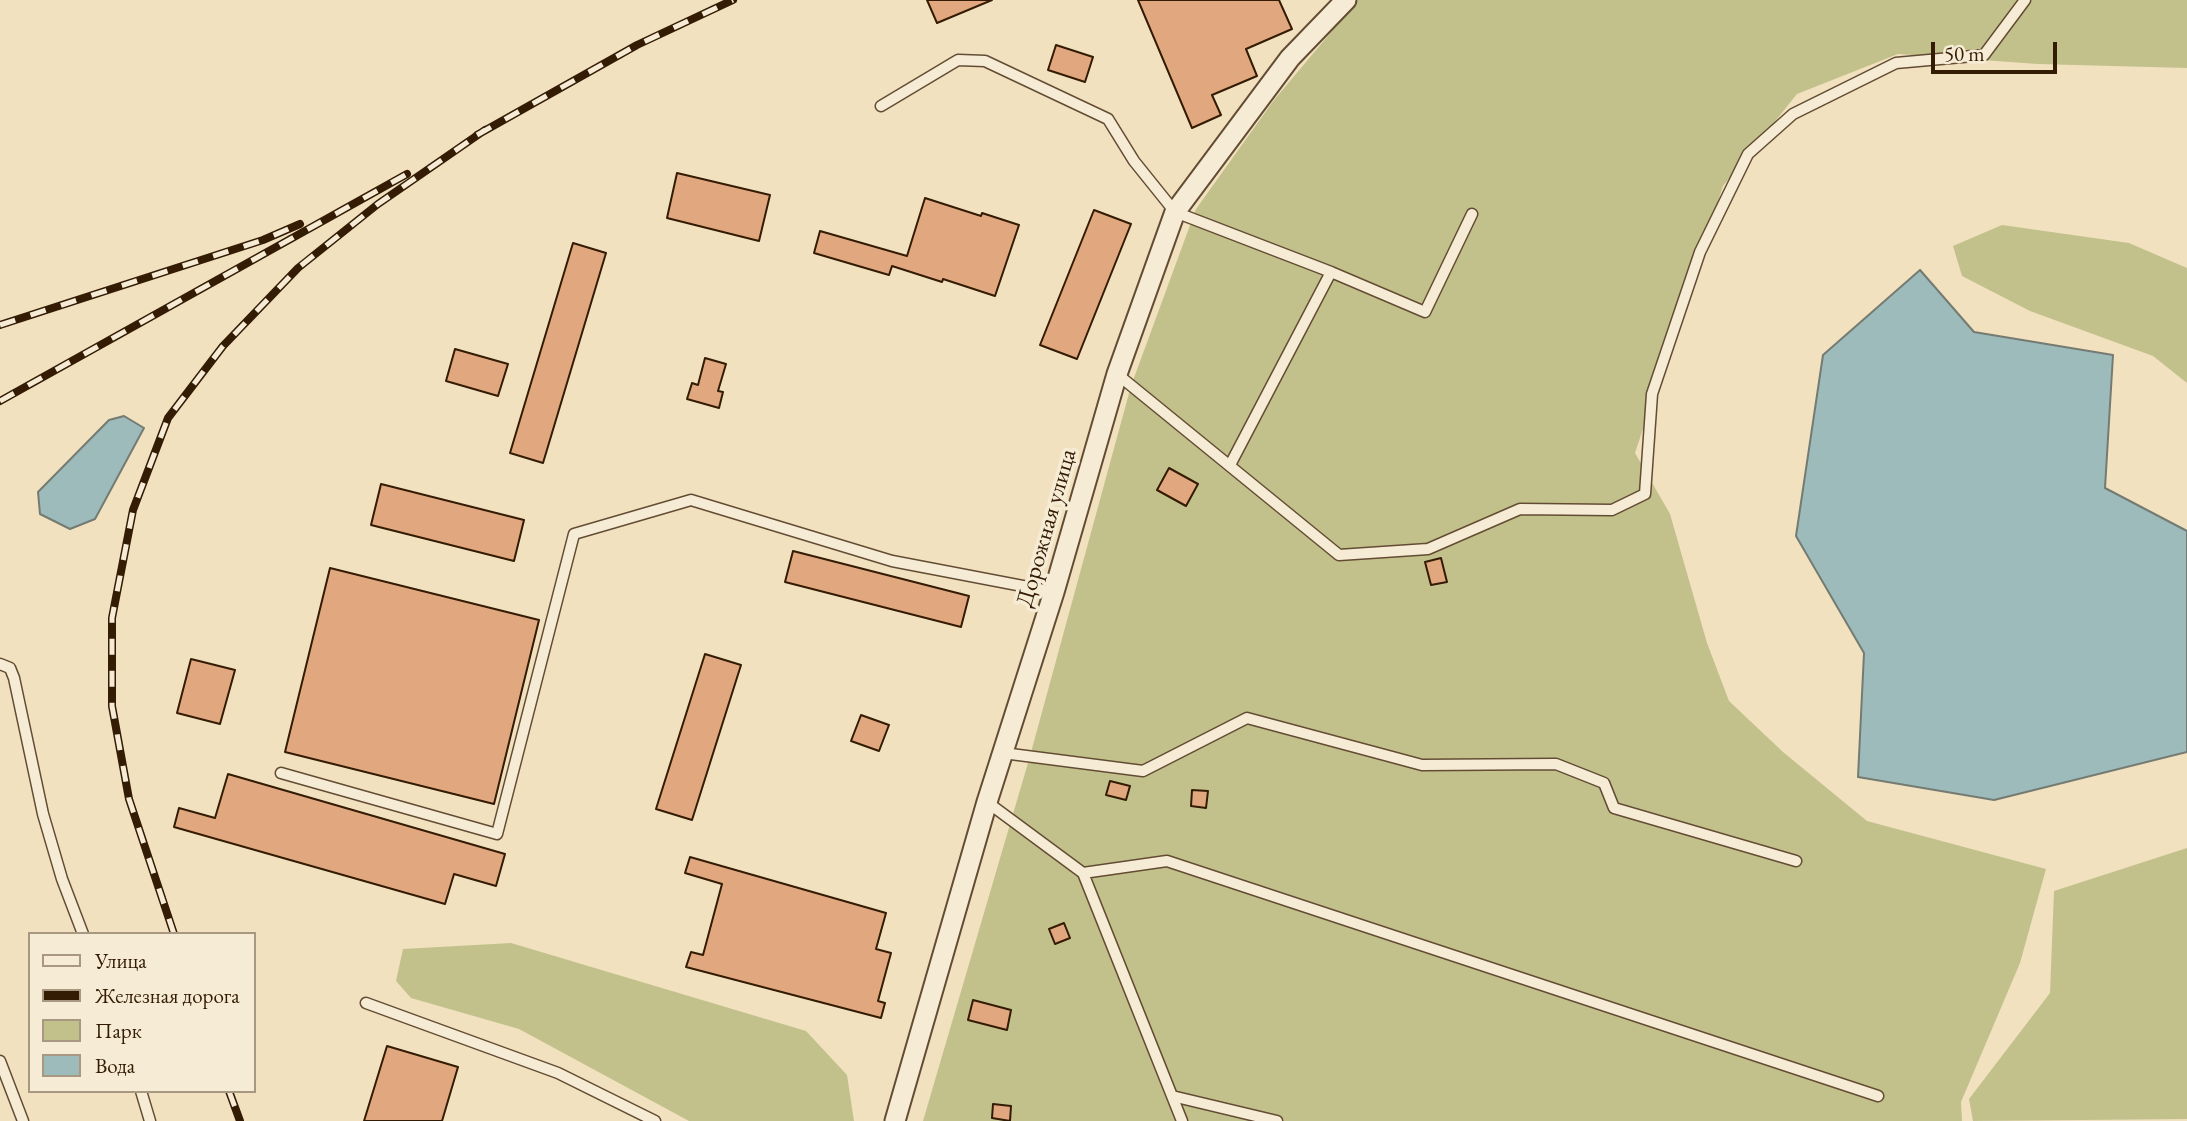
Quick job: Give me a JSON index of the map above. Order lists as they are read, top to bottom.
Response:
{
  "streets": {
    "street": ["Дорожная улица"]
  },
  "legend": [
    "Улица",
    "Железная дорога",
    "Парк",
    "Вода"
  ],
  "scale_bar": "50 m"
}
